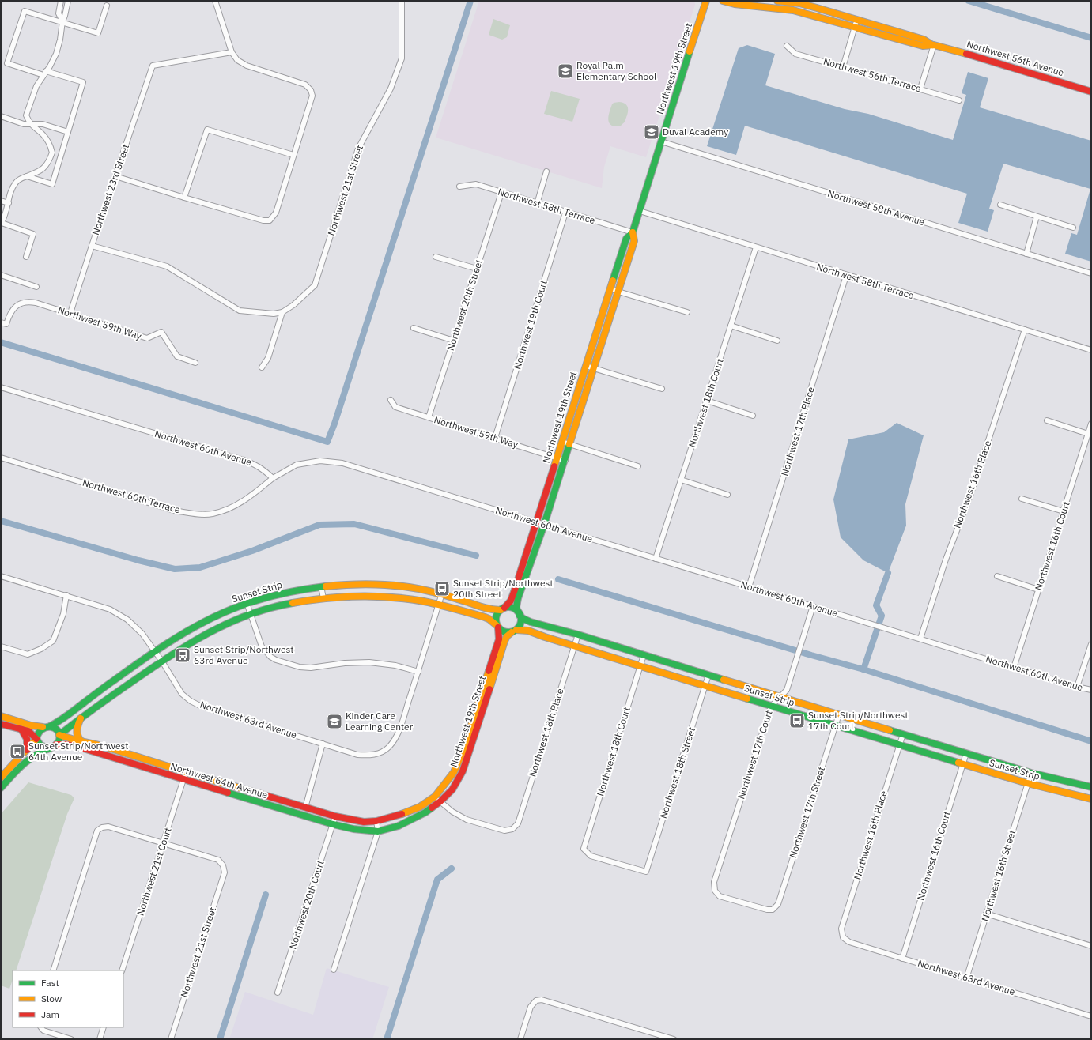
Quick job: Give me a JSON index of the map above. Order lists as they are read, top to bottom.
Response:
{
  "streets": {
    "street": [
      "Northwest 56th Avenue",
      "Northwest 19th Street",
      "Northwest 56th Terrace",
      "Northwest 23rd Street",
      "Northwest 21st Street",
      "Northwest 58th Terrace",
      "Northwest 58th Avenue",
      "Northwest 20th Street",
      "Northwest 59th Way",
      "Northwest 19th Court",
      "Northwest 18th Court",
      "Northwest 17th Place",
      "Northwest 60th Avenue",
      "Northwest 16th Place",
      "Northwest 60th Terrace",
      "Northwest 16th Court",
      "Sunset Strip",
      "Northwest 63rd Avenue",
      "Northwest 18th Place",
      "Northwest 17th Court",
      "Northwest 18th Street",
      "Northwest 64th Avenue",
      "Northwest 17th Street",
      "Northwest 21st Court",
      "Northwest 16th Street",
      "Northwest 20th Court"
    ]
  },
  "crossings": [
    ["Northwest 19th Street", "Northwest 58th Terrace"],
    ["Northwest 19th Street", "Northwest 58th Avenue"],
    ["Northwest 19th Street", "Northwest 59th Way"],
    ["Northwest 19th Street", "Northwest 60th Avenue"],
    ["Northwest 19th Street", "Sunset Strip"],
    ["Northwest 19th Street", "Northwest 18th Place"],
    ["Northwest 19th Street", "Northwest 64th Avenue"],
    ["Northwest 23rd Street", "Northwest 59th Way"],
    ["Northwest 21st Street", "Northwest 21st Court"],
    ["Northwest 58th Terrace", "Northwest 20th Street"],
    ["Northwest 58th Terrace", "Northwest 19th Court"],
    ["Northwest 58th Terrace", "Northwest 18th Court"],
    ["Northwest 58th Terrace", "Northwest 17th Place"],
    ["Northwest 58th Terrace", "Northwest 16th Place"],
    ["Northwest 20th Street", "Northwest 59th Way"],
    ["Northwest 59th Way", "Northwest 19th Court"],
    ["Northwest 18th Court", "Northwest 60th Avenue"],
    ["Northwest 18th Court", "Sunset Strip"],
    ["Northwest 18th Court", "Northwest 18th Street"],
    ["Northwest 17th Place", "Northwest 60th Avenue"],
    ["Northwest 60th Avenue", "Northwest 16th Place"],
    ["Northwest 60th Avenue", "Northwest 60th Terrace"],
    ["Northwest 60th Avenue", "Northwest 16th Court"],
    ["Northwest 60th Avenue", "Northwest 17th Court"],
    ["Northwest 16th Place", "Sunset Strip"],
    ["Northwest 16th Place", "Northwest 63rd Avenue"],
    ["Northwest 16th Court", "Sunset Strip"],
    ["Northwest 16th Court", "Northwest 63rd Avenue"],
    ["Sunset Strip", "Northwest 63rd Avenue"],
    ["Sunset Strip", "Northwest 18th Place"],
    ["Sunset Strip", "Northwest 17th Court"],
    ["Sunset Strip", "Northwest 18th Street"],
    ["Sunset Strip", "Northwest 64th Avenue"],
    ["Sunset Strip", "Northwest 17th Street"],
    ["Sunset Strip", "Northwest 16th Street"],
    ["Northwest 63rd Avenue", "Northwest 16th Street"],
    ["Northwest 17th Court", "Northwest 17th Street"],
    ["Northwest 64th Avenue", "Northwest 21st Court"],
    ["Northwest 64th Avenue", "Northwest 20th Court"]
  ],
  "places": {
    "school or university": ["Royal Palm Elementary School", "Duval Academy", "Kinder Care Learning Center"],
    "bus stop": [
      "Sunset Strip/Northwest 20th Street",
      "Sunset Strip/Northwest 63rd Avenue",
      "Sunset Strip/Northwest 17th Court",
      "Sunset Strip/Northwest 64th Avenue"
    ]
  },
  "legend": ["Fast", "Slow", "Jam"]
}
